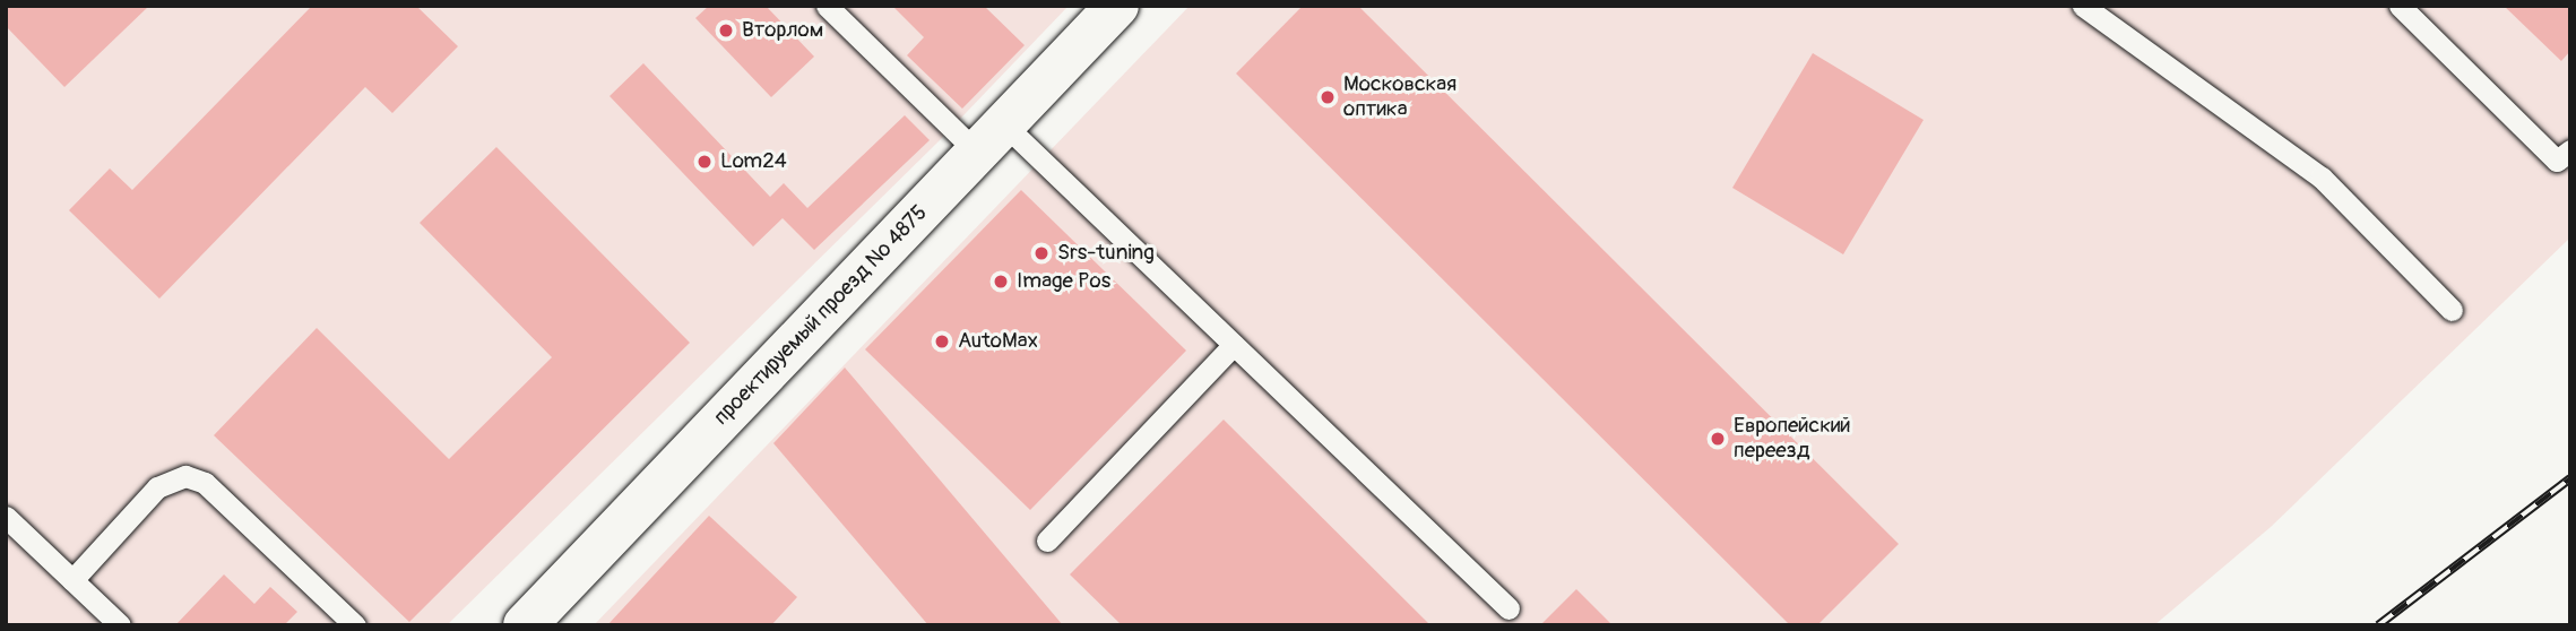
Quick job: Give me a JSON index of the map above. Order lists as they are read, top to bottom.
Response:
{
  "streets": {
    "street": ["проектируемый проезд № 4875"]
  },
  "places": [
    "Вторлом",
    "Московская оптика",
    "Lom24",
    "Srs-tuning",
    "Image Pos",
    "AutoMax",
    "Европейский переезд"
  ]
}
